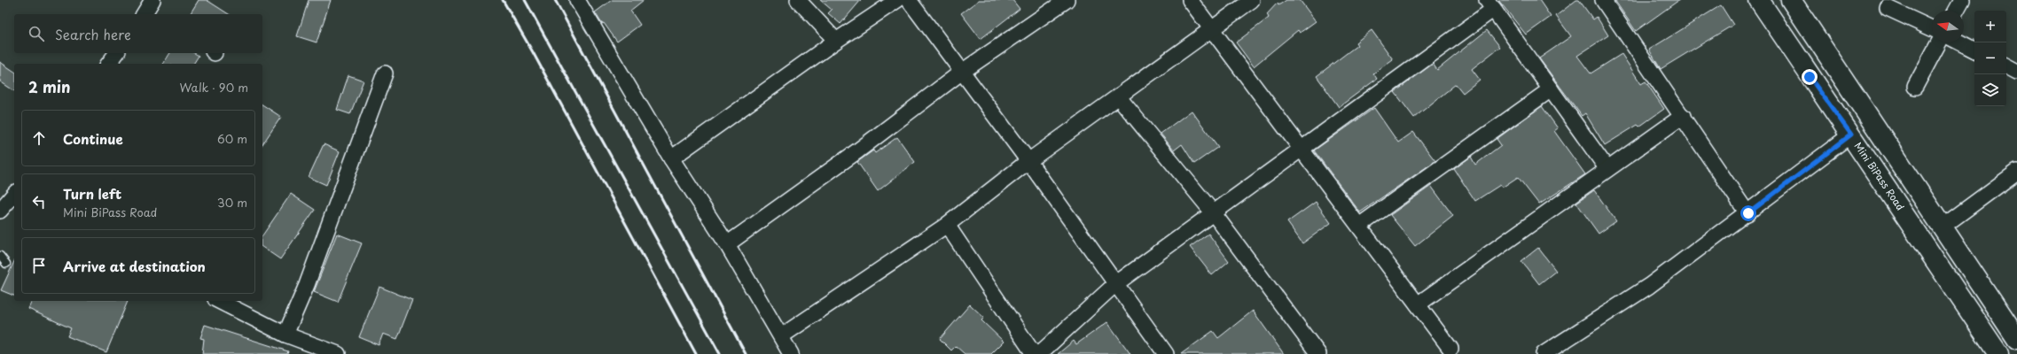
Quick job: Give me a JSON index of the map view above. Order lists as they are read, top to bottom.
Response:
{
  "streets": {
    "main road": ["Mini BiPass Road"]
  },
  "north": "left",
  "page": {
    "map_buttons": ["+", "−"],
    "search": "Search here",
    "heading": ["2 min", "Walk · 90 m"],
    "list": [
      ["Continue", "60 m"],
      ["Turn left", "Mini BiPass Road", "30 m"],
      "Arrive at destination"
    ]
  }
}
